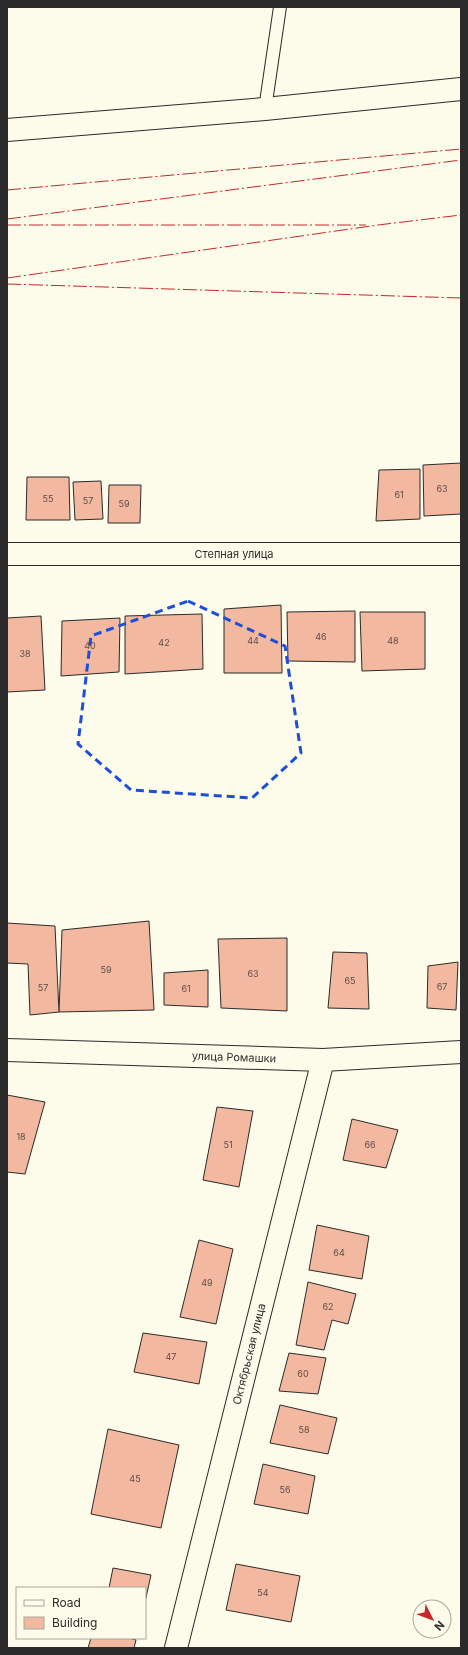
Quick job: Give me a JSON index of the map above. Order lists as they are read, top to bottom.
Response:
{
  "streets": {
    "street": ["Степная улица", "улица Ромашки", "Октябрьская улица"]
  },
  "crossings": [
    ["улица Ромашки", "Октябрьская улица"]
  ],
  "house_numbers": [
    "63",
    "61",
    "55",
    "57",
    "59",
    "46",
    "44",
    "48",
    "42",
    "40",
    "38",
    "59",
    "63",
    "65",
    "67",
    "57",
    "61",
    "18",
    "51",
    "66",
    "64",
    "49",
    "62",
    "47",
    "60",
    "58",
    "45",
    "56",
    "54"
  ],
  "legend": ["Road", "Building"],
  "north": "bottom right"
}
